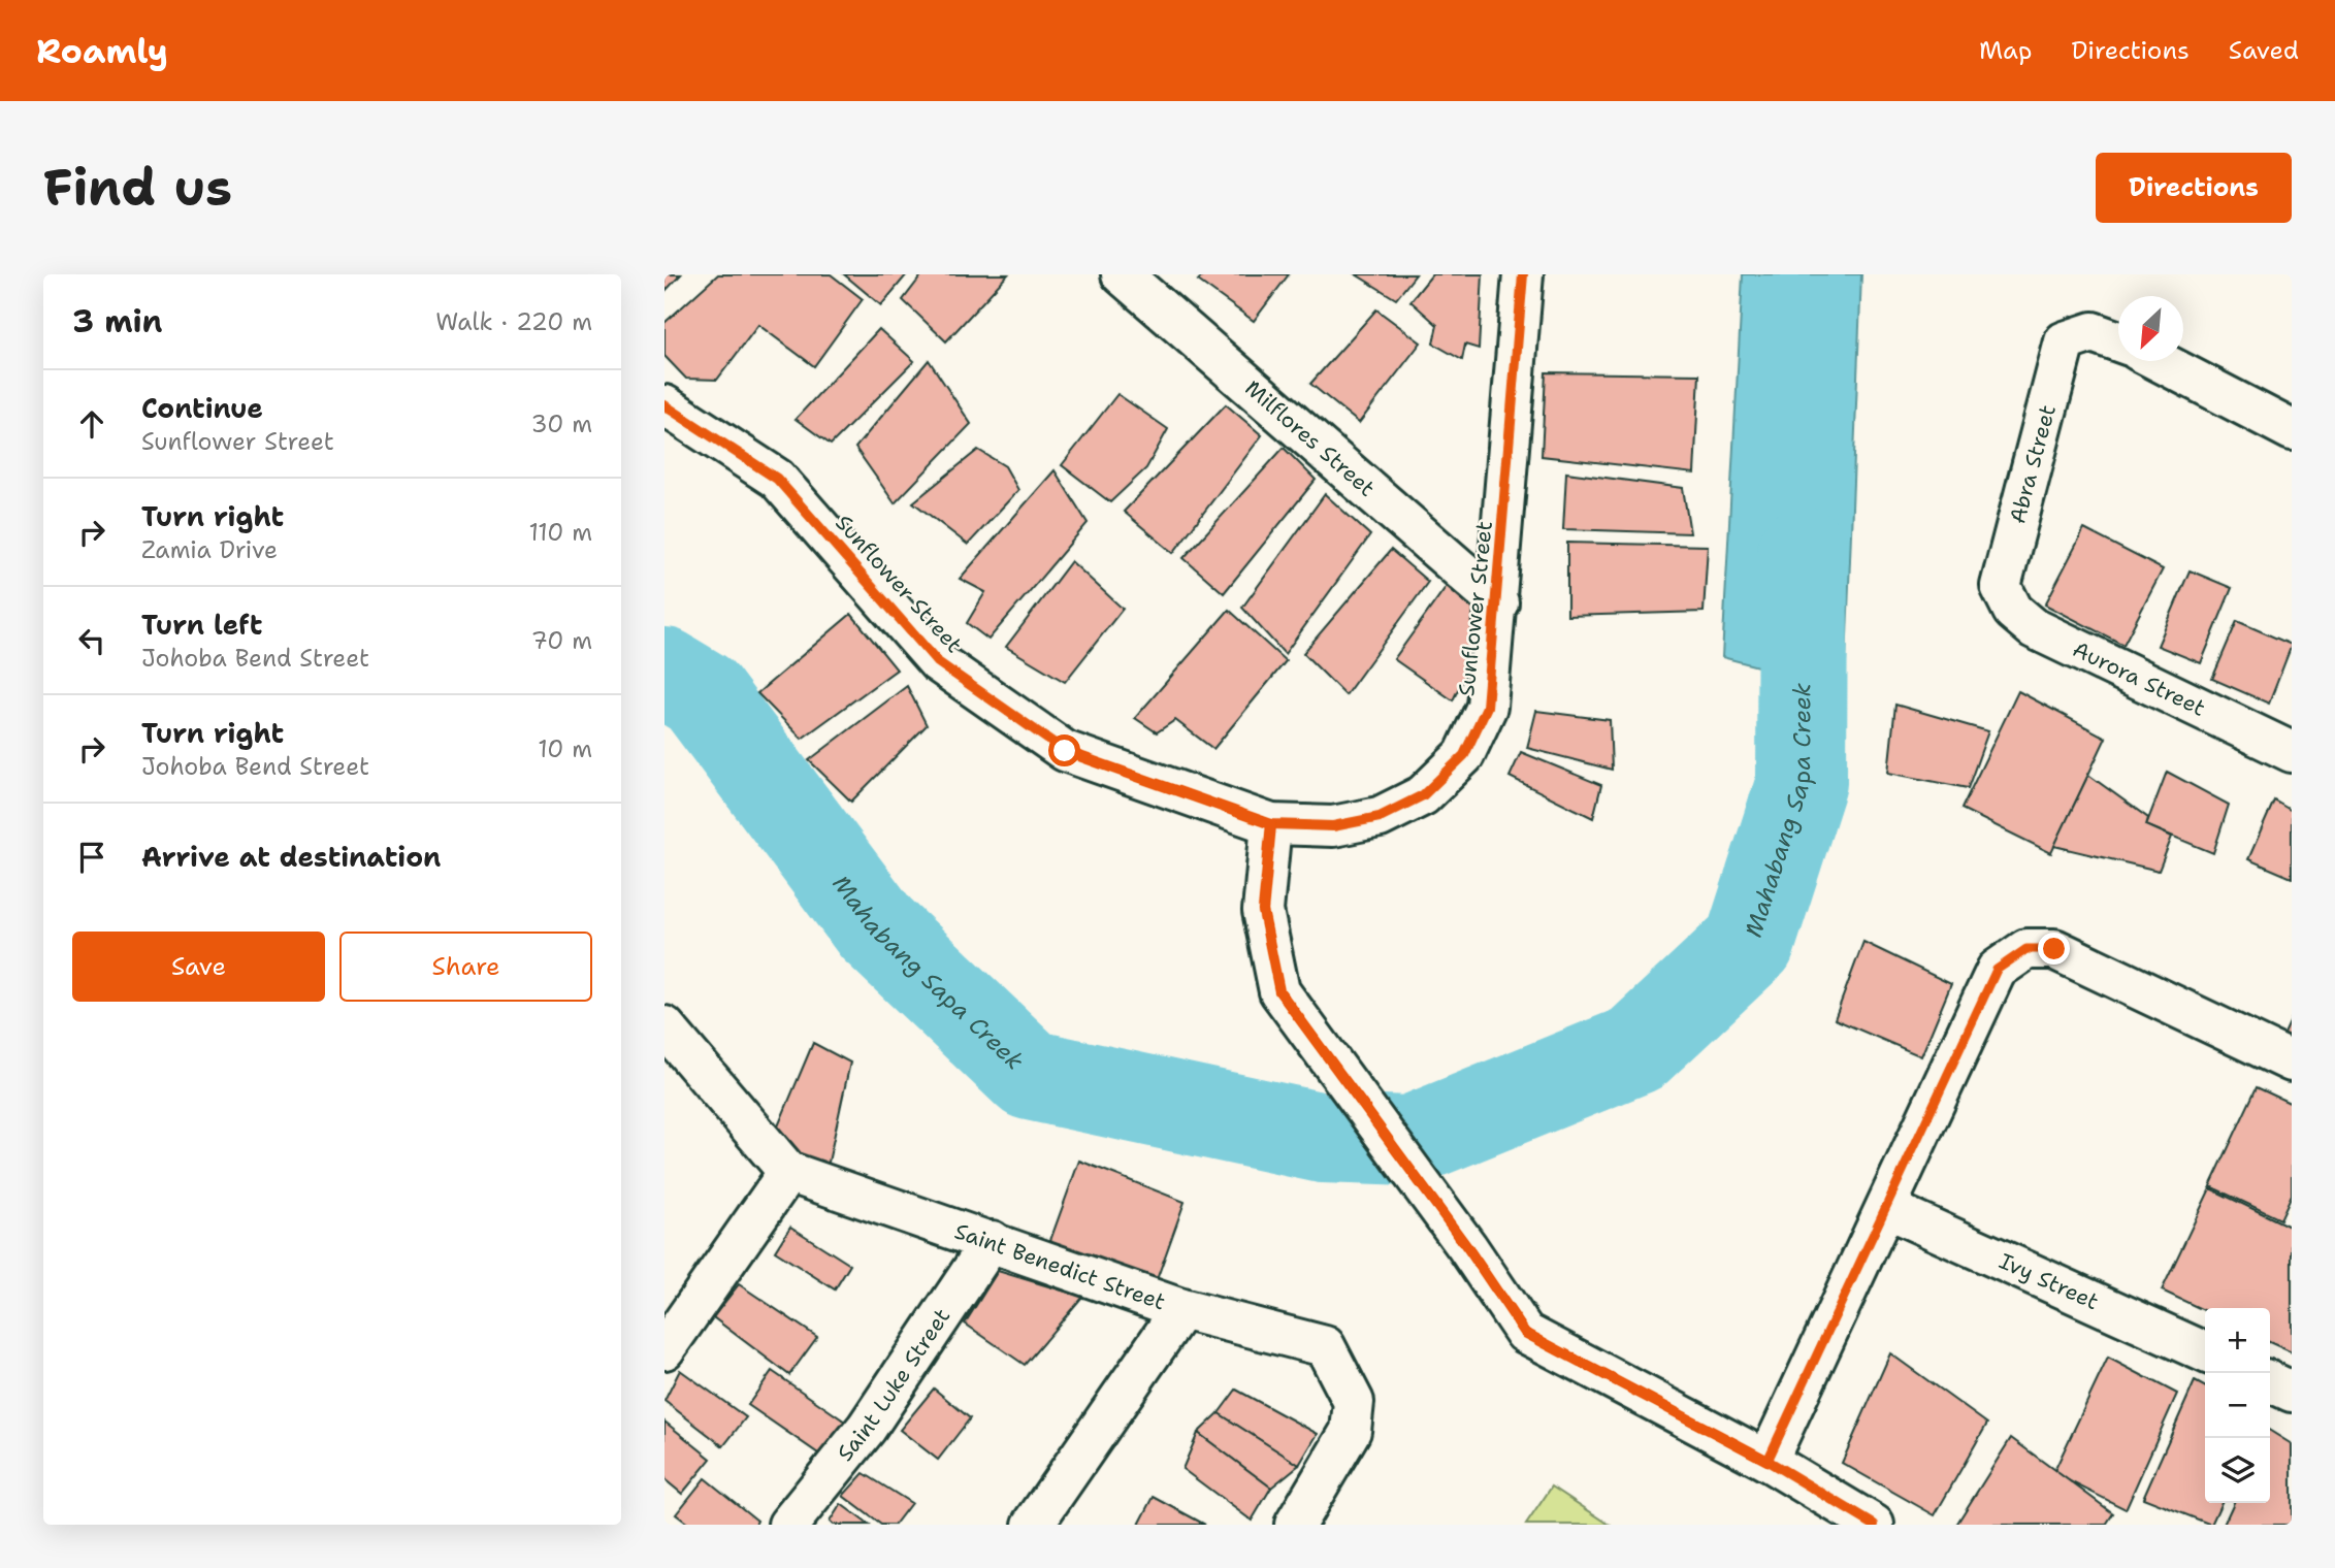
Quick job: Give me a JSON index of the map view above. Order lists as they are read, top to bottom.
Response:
{
  "streets": {
    "street": [
      "Milflores Street",
      "Abra Street",
      "Sunflower Street",
      "Aurora Street",
      "Saint Benedict Street",
      "Ivy Street",
      "Saint Luke Street"
    ]
  },
  "crossings": [
    ["Milflores Street", "Sunflower Street"],
    ["Abra Street", "Aurora Street"],
    ["Saint Benedict Street", "Saint Luke Street"]
  ],
  "water": ["Mahabang Sapa Creek"],
  "north": "bottom left",
  "page": {
    "header": "Roamly",
    "nav": ["Map", "Directions", "Saved"],
    "buttons": [
      "Directions",
      ["Save", "Share"]
    ],
    "title": "Find us",
    "heading": ["3 min", "Walk · 220 m"],
    "list": [
      ["Continue", "Sunflower Street", "30 m"],
      ["Turn right", "Zamia Drive", "110 m"],
      ["Turn left", "Johoba Bend Street", "70 m"],
      ["Turn right", "Johoba Bend Street", "10 m"],
      "Arrive at destination"
    ],
    "map_buttons": ["+", "−"]
  }
}
